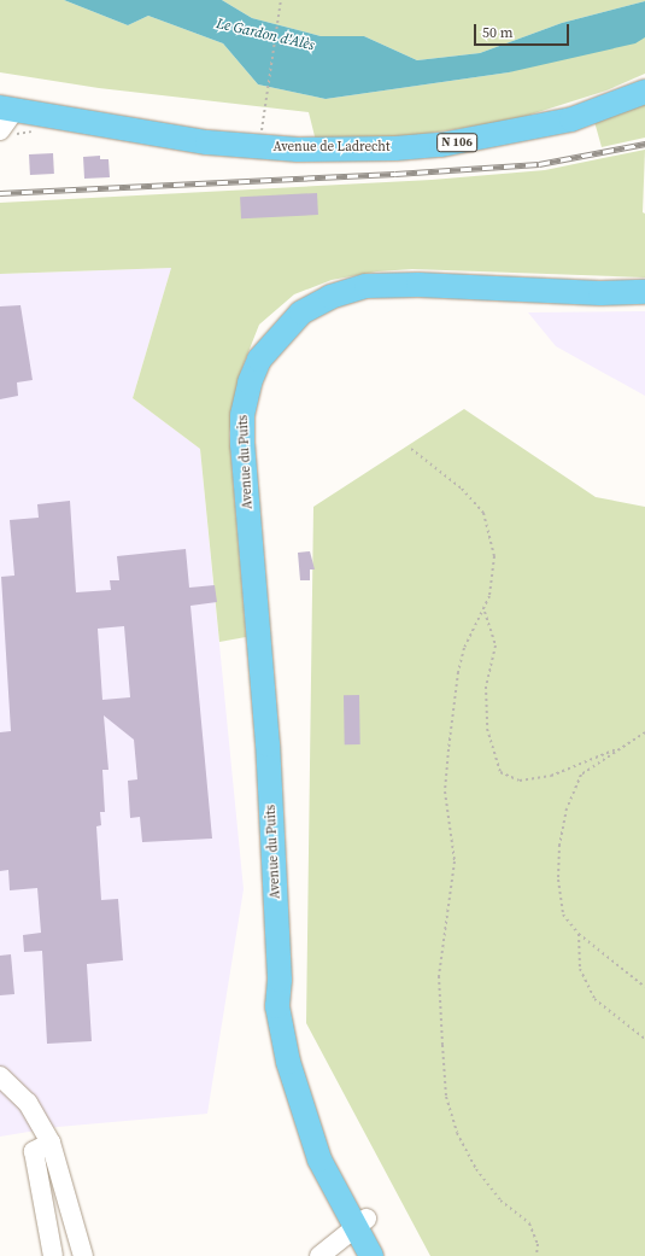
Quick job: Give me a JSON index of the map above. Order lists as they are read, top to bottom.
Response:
{
  "streets": {
    "main road": ["N 106", "Avenue de Ladrecht", "Avenue du Puits"]
  },
  "water": ["Le Gardon d'Alès"],
  "scale_bar": "50 m"
}
